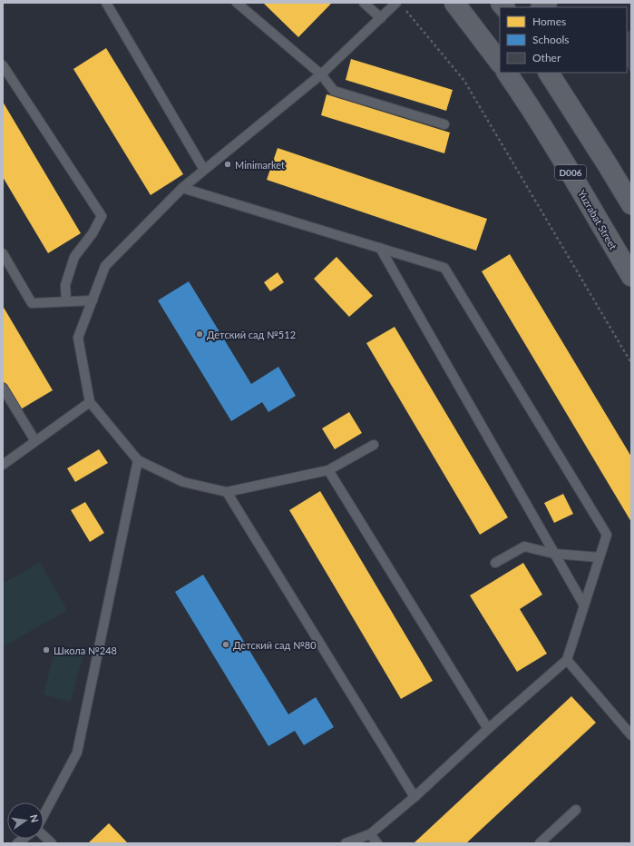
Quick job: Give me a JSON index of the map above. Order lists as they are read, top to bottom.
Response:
{
  "streets": {
    "main road": ["D006", "Yuzrabat Street"]
  },
  "places": [
    "Minimarket",
    "Детский сад №512",
    "Детский сад №80",
    "Школа №248"
  ],
  "legend": ["Homes", "Schools", "Other"],
  "north": "right"
}
